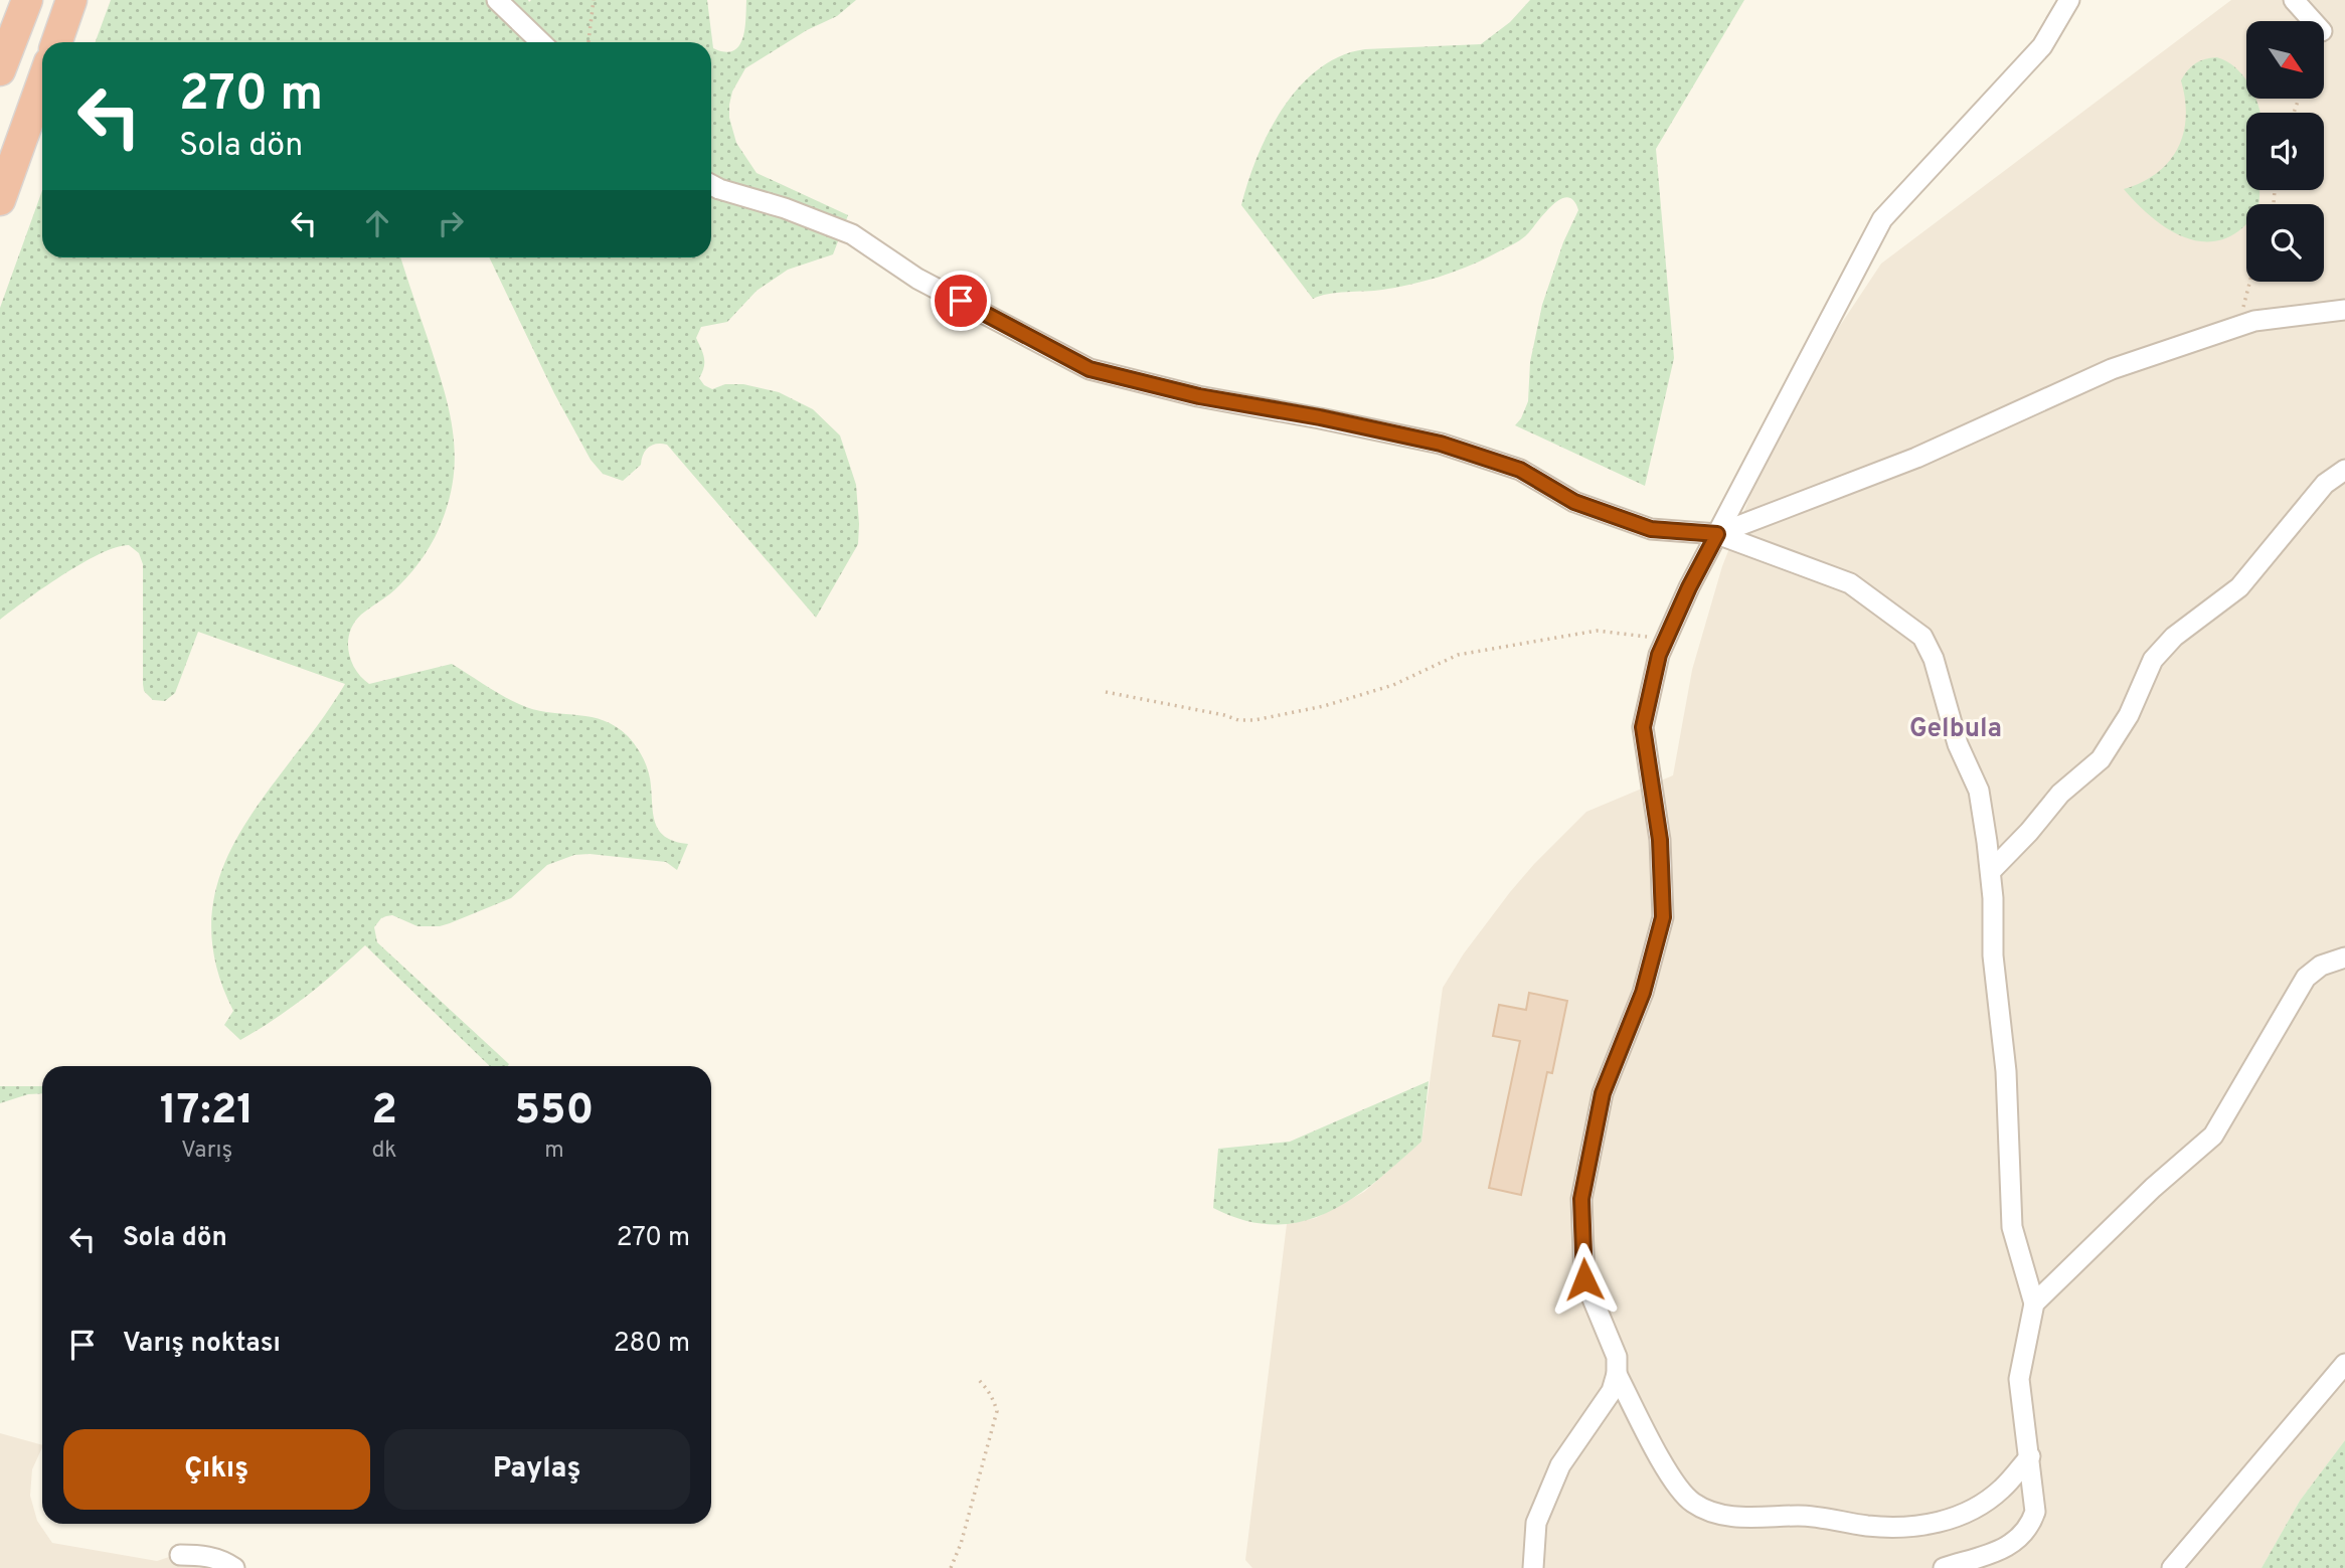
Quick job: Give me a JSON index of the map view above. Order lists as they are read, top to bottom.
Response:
{
  "districts": ["Gelbula"],
  "north": "bottom right",
  "page": {
    "turn": ["270 m", "Sola dön"],
    "eta": [
      "17:21",
      "Varış",
      "2",
      "dk",
      "550",
      "m"
    ],
    "list": [
      {
        "name": "Sola dön",
        "value": "270 m"
      },
      {
        "name": "Varış noktası",
        "value": "280 m"
      }
    ],
    "buttons": ["Çıkış", "Paylaş"]
  }
}
